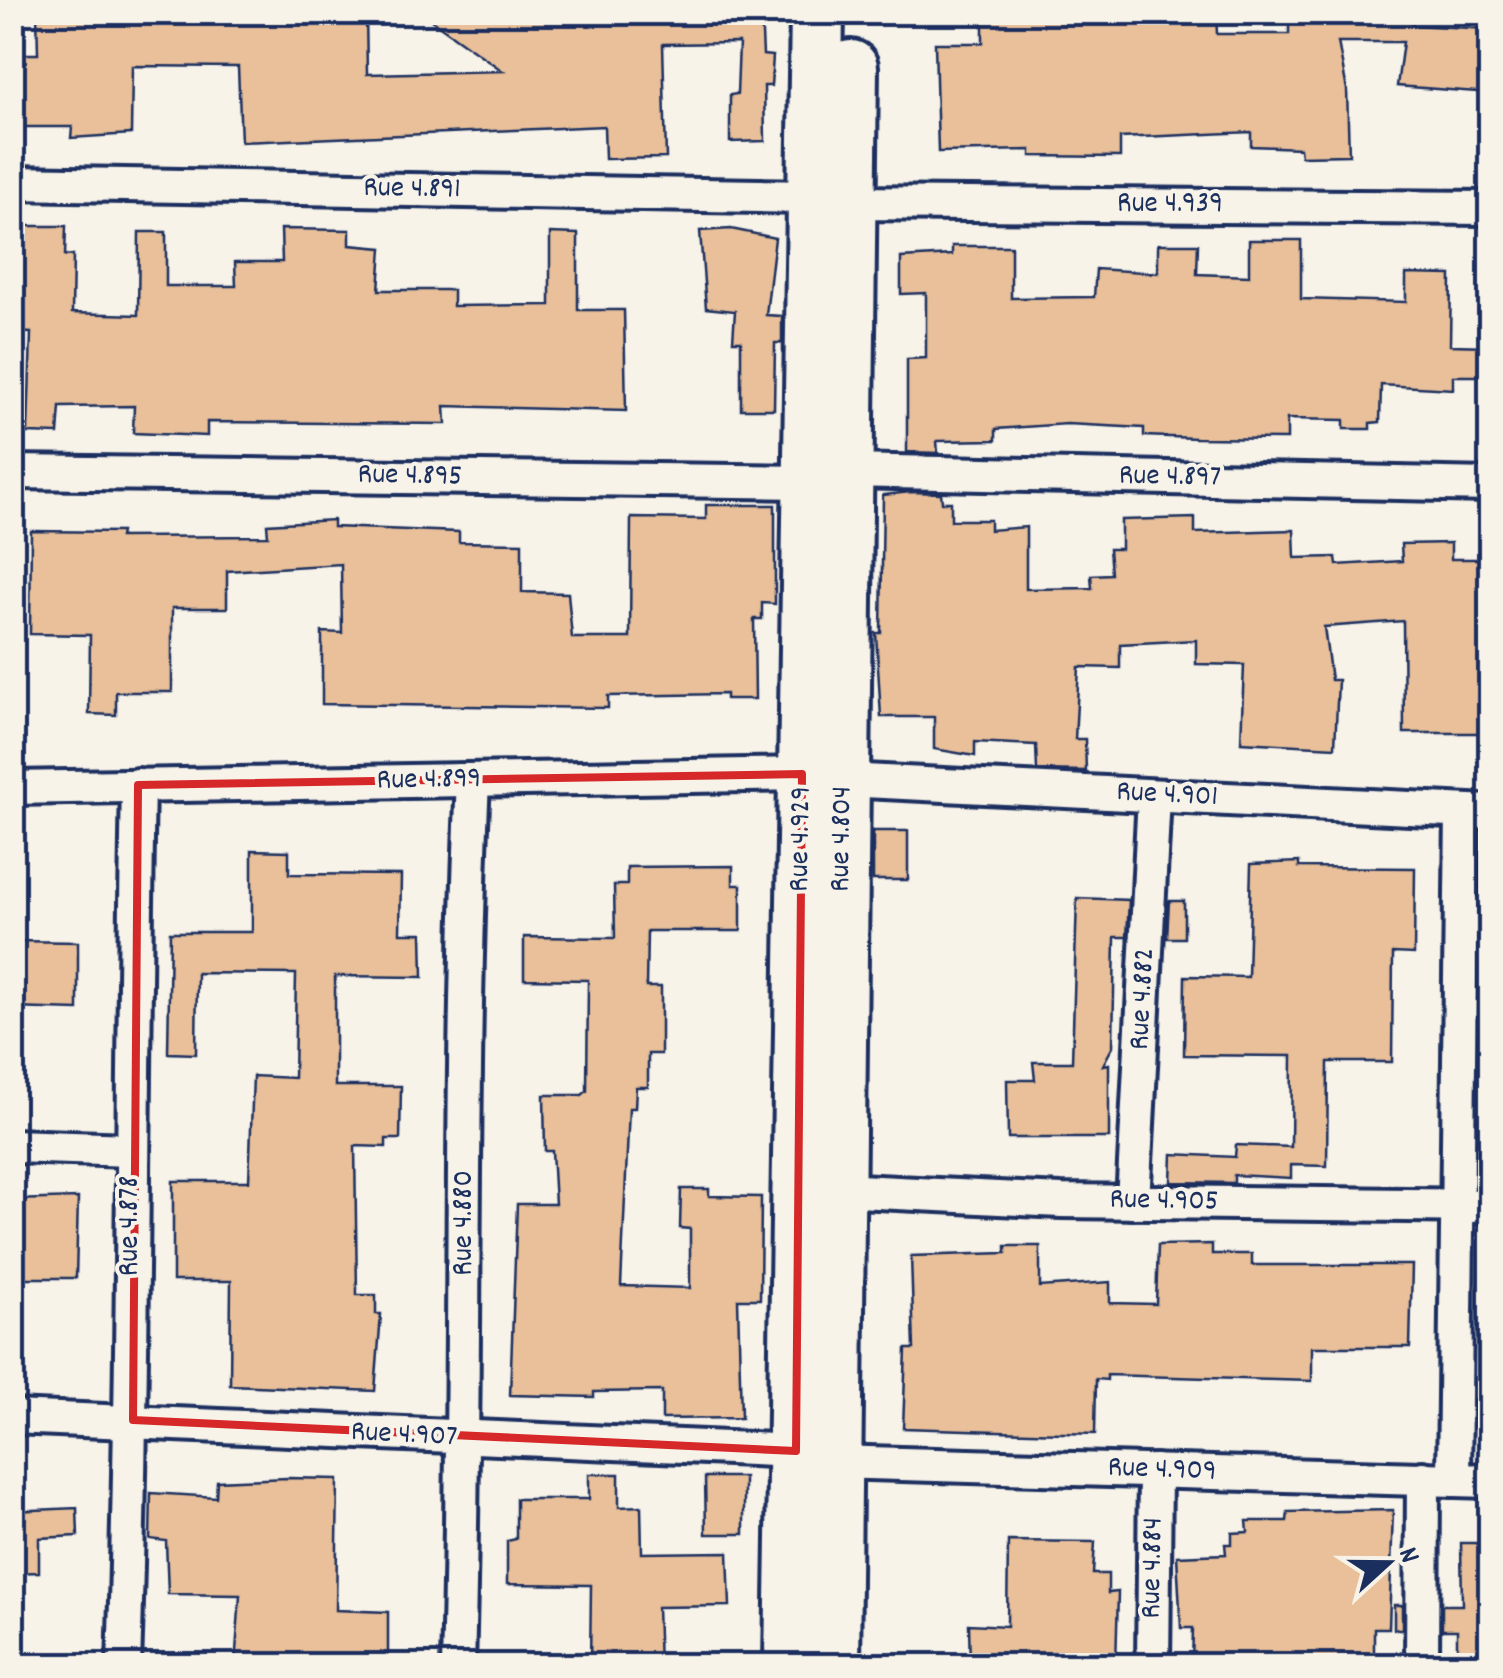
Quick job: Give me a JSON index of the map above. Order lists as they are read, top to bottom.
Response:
{
  "streets": {
    "main road": ["Rue 4.929", "Rue 4.804"],
    "street": [
      "Rue 4.891",
      "Rue 4.939",
      "Rue 4.895",
      "Rue 4.897",
      "Rue 4.899",
      "Rue 4.901",
      "Rue 4.882",
      "Rue 4.905",
      "Rue 4.880",
      "Rue 4.878",
      "Rue 4.907",
      "Rue 4.909",
      "Rue 4.884"
    ]
  },
  "crossings": [
    ["Rue 4.891", "Rue 4.939"],
    ["Rue 4.891", "Rue 4.804"],
    ["Rue 4.939", "Rue 4.804"],
    ["Rue 4.895", "Rue 4.897"],
    ["Rue 4.895", "Rue 4.804"],
    ["Rue 4.897", "Rue 4.804"],
    ["Rue 4.899", "Rue 4.901"],
    ["Rue 4.899", "Rue 4.929"],
    ["Rue 4.899", "Rue 4.804"],
    ["Rue 4.899", "Rue 4.880"],
    ["Rue 4.899", "Rue 4.878"],
    ["Rue 4.901", "Rue 4.929"],
    ["Rue 4.901", "Rue 4.804"],
    ["Rue 4.901", "Rue 4.882"],
    ["Rue 4.929", "Rue 4.804"],
    ["Rue 4.929", "Rue 4.907"],
    ["Rue 4.929", "Rue 4.909"],
    ["Rue 4.804", "Rue 4.905"],
    ["Rue 4.804", "Rue 4.907"],
    ["Rue 4.804", "Rue 4.909"],
    ["Rue 4.882", "Rue 4.905"],
    ["Rue 4.880", "Rue 4.907"],
    ["Rue 4.878", "Rue 4.907"],
    ["Rue 4.907", "Rue 4.909"],
    ["Rue 4.909", "Rue 4.884"]
  ],
  "north": "right"
}
